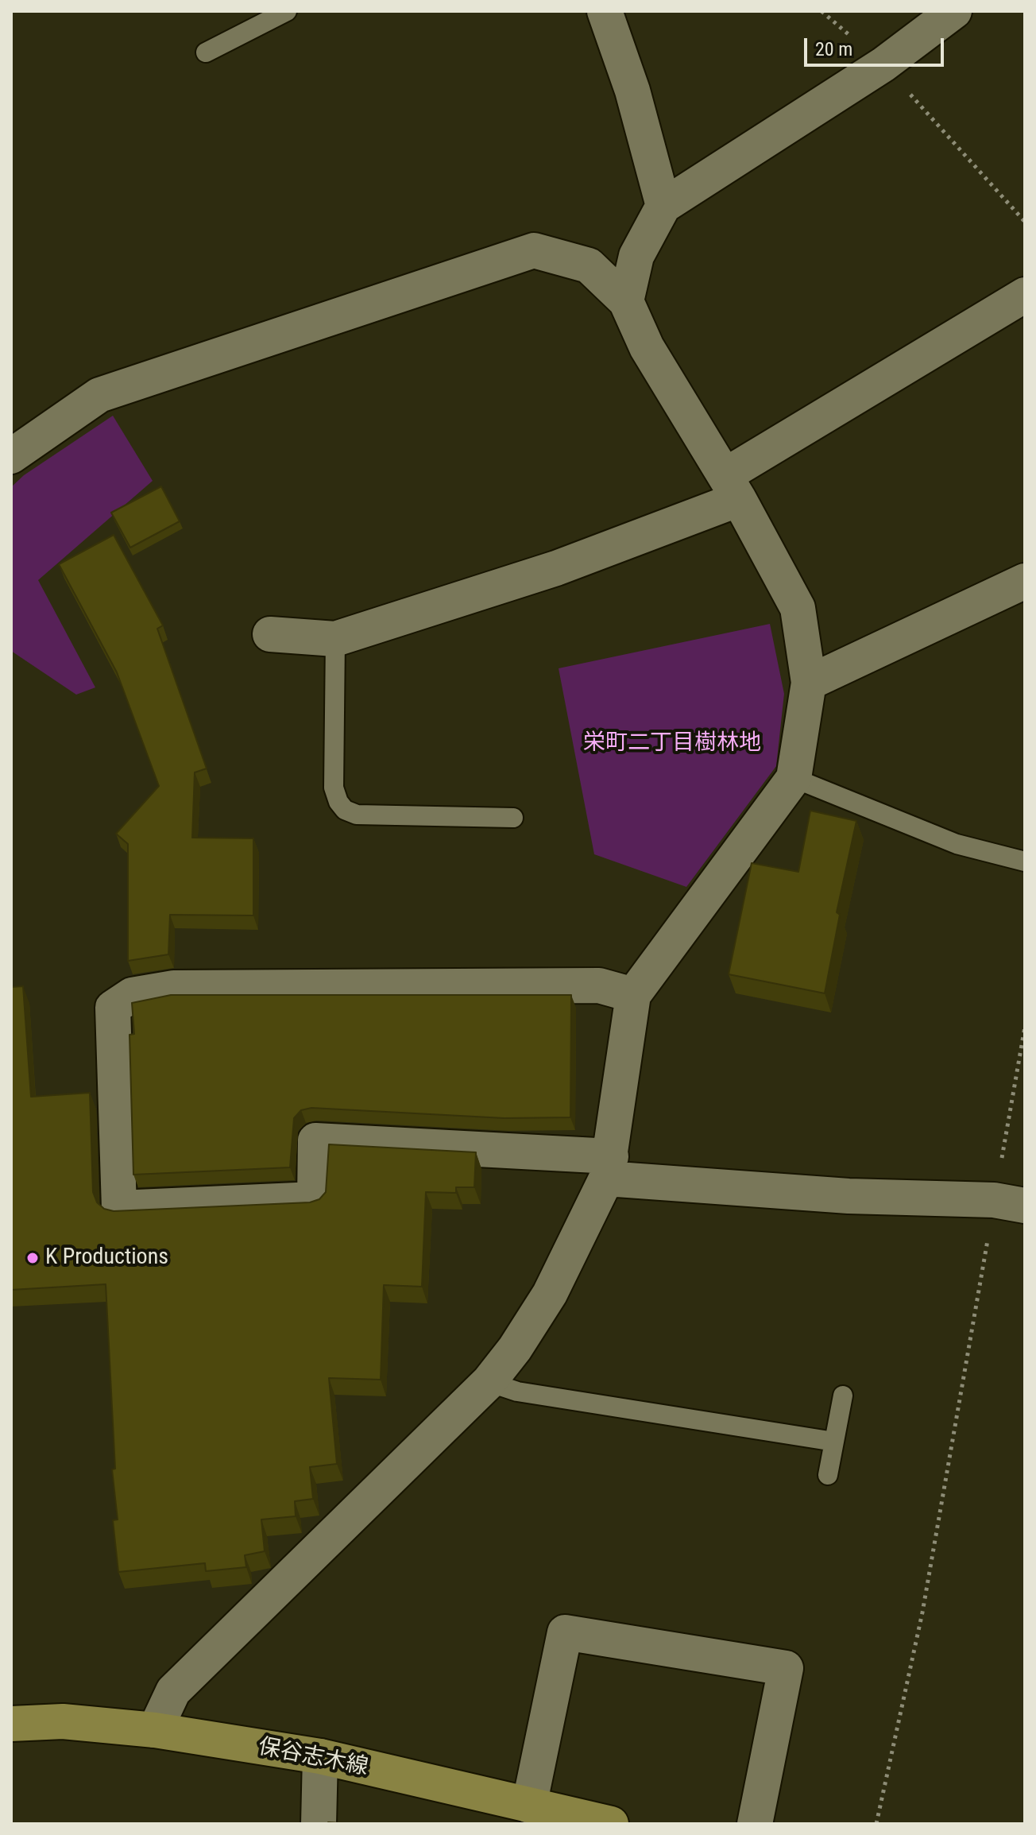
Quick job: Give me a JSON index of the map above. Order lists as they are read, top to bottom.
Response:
{
  "streets": {
    "main road": ["保谷志木線"]
  },
  "parks": ["栄町二丁目樹林地"],
  "places": ["K Productions"],
  "scale_bar": "20 m"
}
